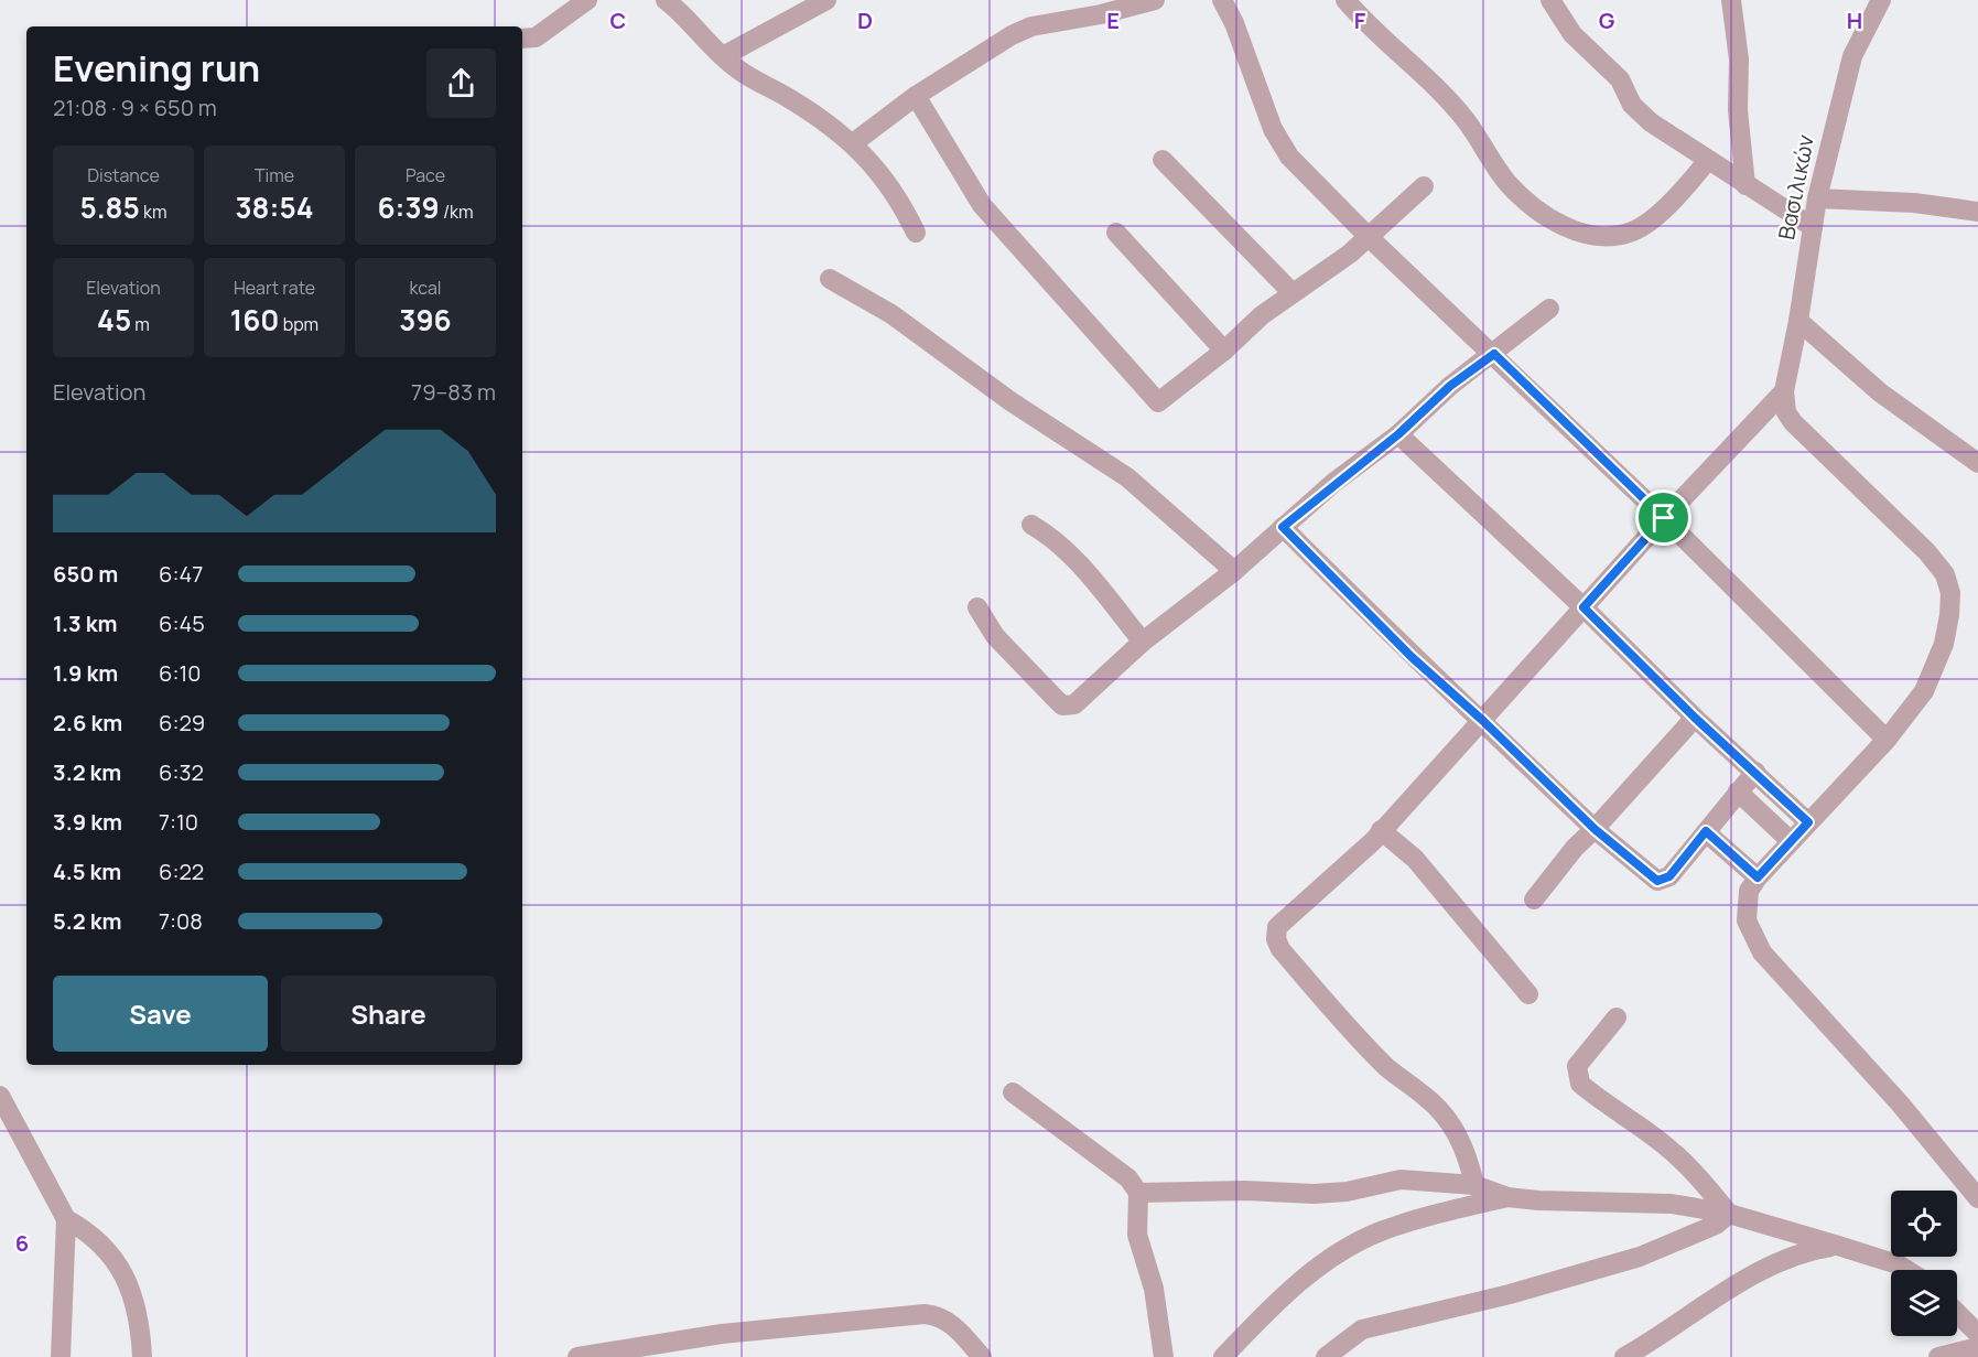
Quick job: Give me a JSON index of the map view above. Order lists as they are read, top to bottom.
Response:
{
  "streets": {
    "street": ["Βασιλικών"]
  },
  "page": {
    "heading": ["Evening run", "21:08 · 9 × 650 m"],
    "stats": [
      ["Distance", "5.85 km"],
      ["Time", "38:54"],
      ["Pace", "6:39 /km"],
      ["Elevation", "45 m"],
      ["Heart rate", "160 bpm"],
      ["kcal", "396"]
    ],
    "chart": ["Elevation", "79–83 m"],
    "list": [
      {
        "name": "650 m",
        "note": "6:47"
      },
      {
        "name": "1.3 km",
        "note": "6:45"
      },
      {
        "name": "1.9 km",
        "note": "6:10"
      },
      {
        "name": "2.6 km",
        "note": "6:29"
      },
      {
        "name": "3.2 km",
        "note": "6:32"
      },
      {
        "name": "3.9 km",
        "note": "7:10"
      },
      {
        "name": "4.5 km",
        "note": "6:22"
      },
      {
        "name": "5.2 km",
        "note": "7:08"
      }
    ],
    "buttons": ["Save", "Share"]
  },
  "grid": {
    "columns": [
      "C",
      "D",
      "E",
      "F",
      "G",
      "H"
    ],
    "rows": ["6"]
  }
}
